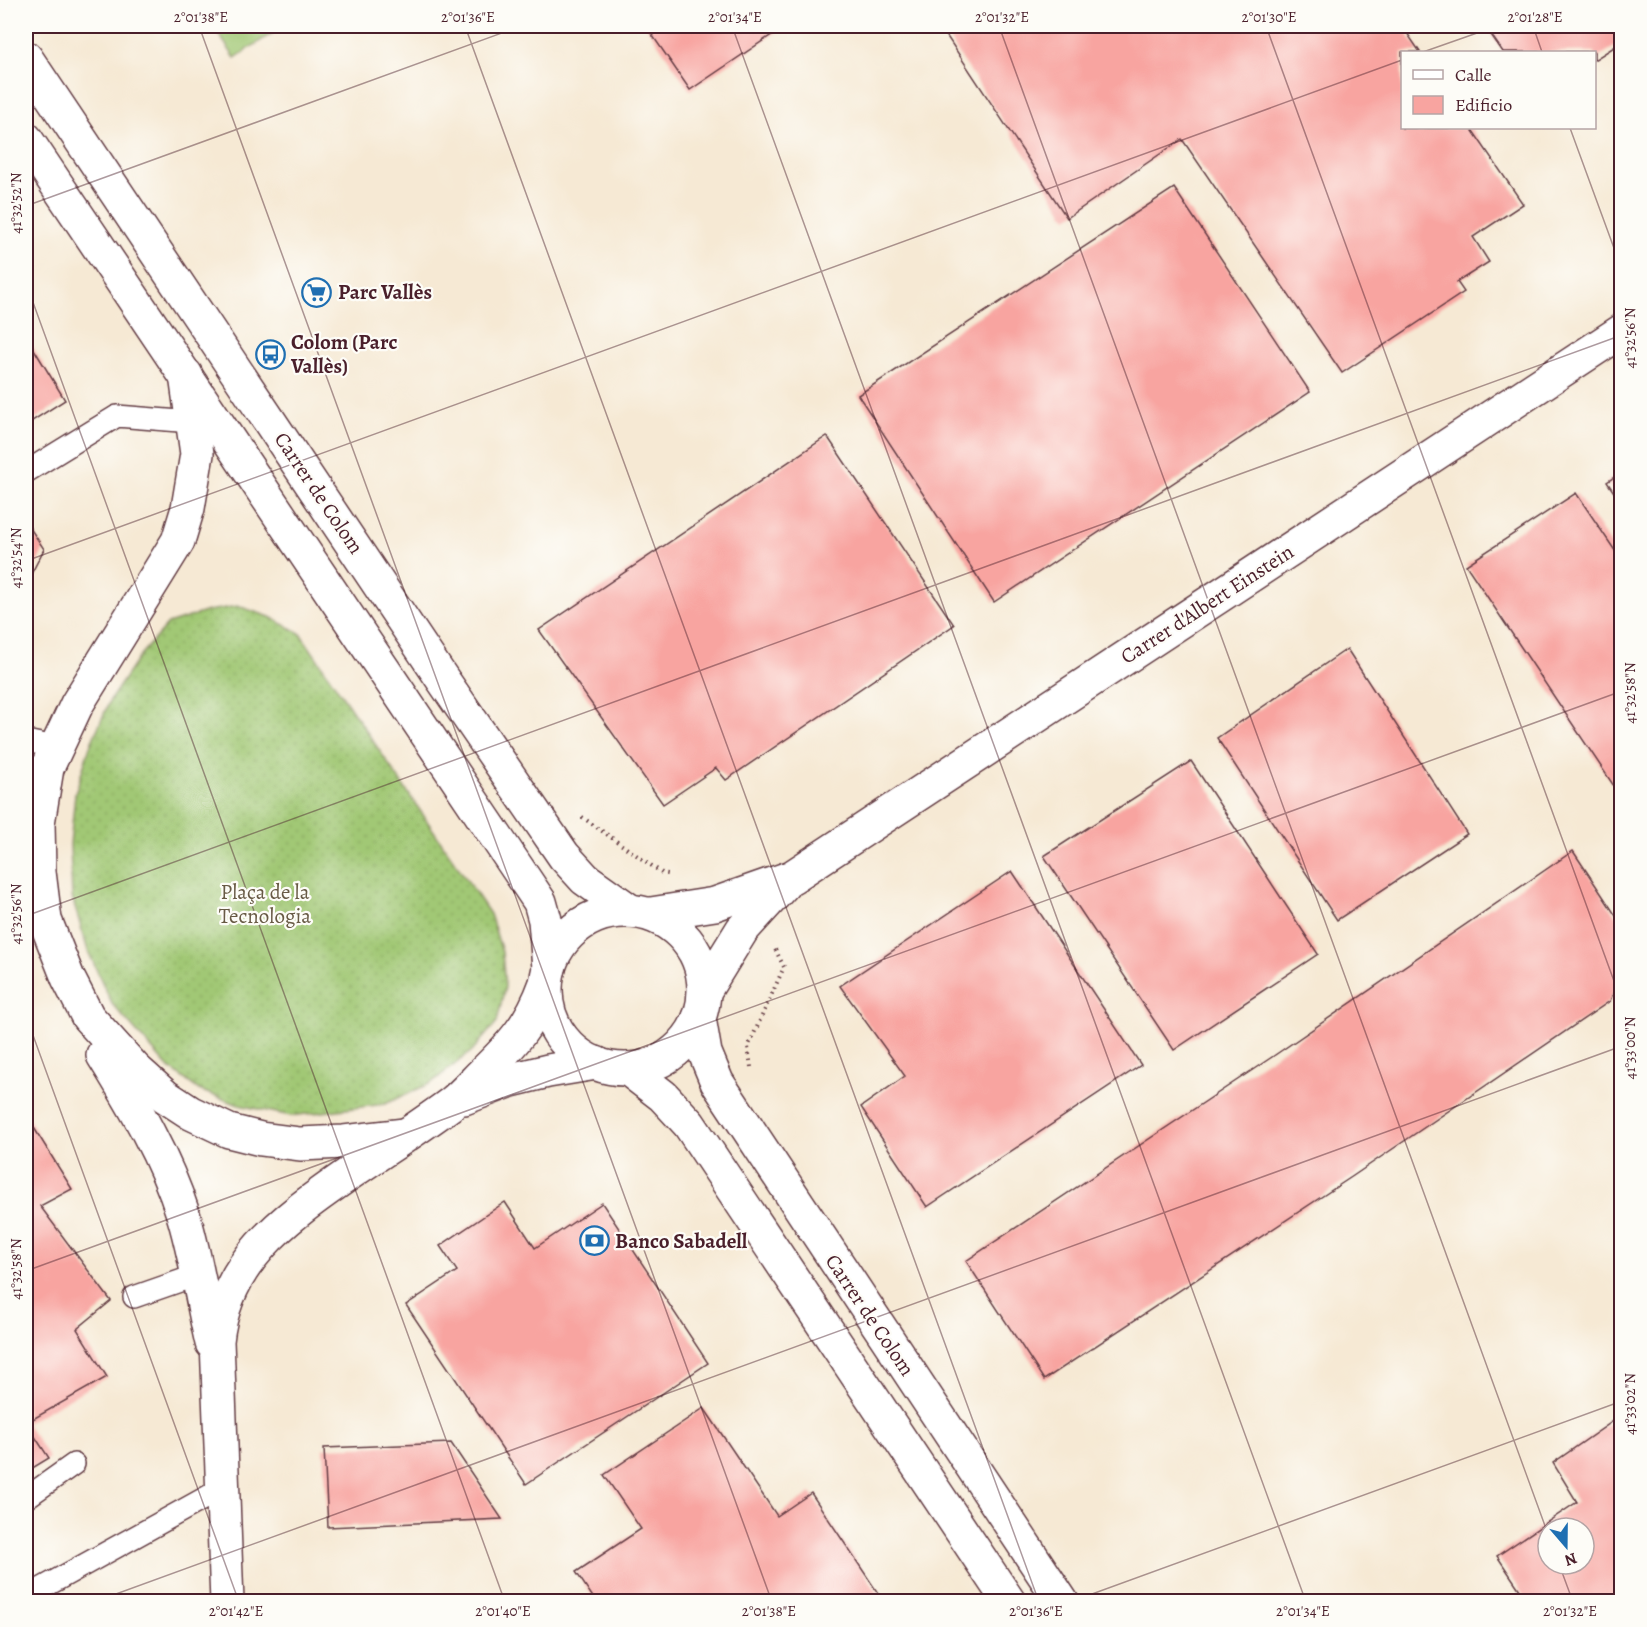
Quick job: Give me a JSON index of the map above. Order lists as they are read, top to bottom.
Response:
{
  "streets": {
    "street": ["Carrer de Colom", "Carrer d'Albert Einstein"]
  },
  "crossings": [
    ["Carrer de Colom", "Carrer d'Albert Einstein"]
  ],
  "parks": ["Plaça de la Tecnologia"],
  "places": {
    "supermarket": ["Parc Vallès"],
    "bus stop": ["Colom (Parc Vallès)"],
    "bank": ["Banco Sabadell"]
  },
  "legend": ["Calle", "Edificio"],
  "north": "bottom",
  "coordinates": [
    "2°01'38\"E",
    "2°01'36\"E",
    "2°01'34\"E",
    "2°01'32\"E",
    "2°01'30\"E",
    "2°01'28\"E",
    "41°32'52\"N",
    "41°32'56\"N",
    "41°32'54\"N",
    "41°32'58\"N",
    "41°33'00\"N",
    "41°33'02\"N",
    "2°01'42\"E",
    "2°01'40\"E"
  ]
}
